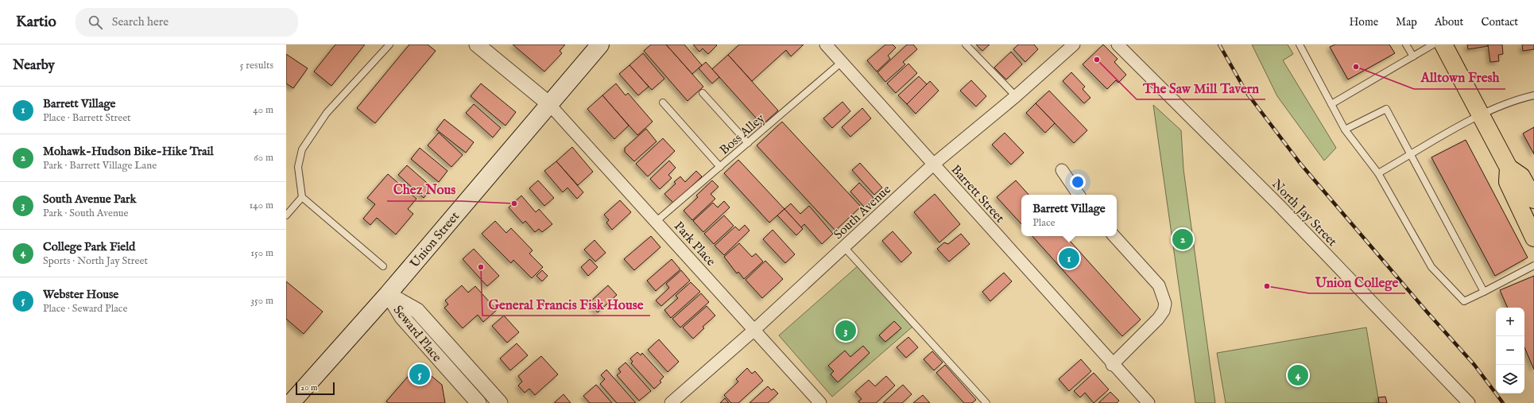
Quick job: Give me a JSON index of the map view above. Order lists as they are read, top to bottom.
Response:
{
  "streets": {
    "main road": ["Union Street"],
    "street": [
      "Barrett Street",
      "South Avenue",
      "North Jay Street",
      "Park Place",
      "Seward Place"
    ],
    "lane": ["Boss Alley"]
  },
  "crossings": [
    ["Boss Alley", "Barrett Street"],
    ["Boss Alley", "Park Place"],
    ["Barrett Street", "South Avenue"],
    ["South Avenue", "Park Place"],
    ["Union Street", "Park Place"],
    ["Union Street", "Seward Place"]
  ],
  "places": [
    "The Saw Mill Tavern",
    "Alltown Fresh",
    "Chez Nous",
    "General Francis Fisk House",
    "Union College"
  ],
  "scale_bar": "20 m",
  "page": {
    "header": "Kartio",
    "search": "Search here",
    "nav": [
      "Home",
      "Map",
      "About",
      "Contact"
    ],
    "heading": ["Nearby", "5 results"],
    "list": [
      {
        "mark": "1",
        "name": "Barrett Village",
        "note": "Place · Barrett Street",
        "value": "40 m"
      },
      {
        "mark": "2",
        "name": "Mohawk-Hudson Bike-Hike Trail",
        "note": "Park · Barrett Village Lane",
        "value": "60 m"
      },
      {
        "mark": "3",
        "name": "South Avenue Park",
        "note": "Park · South Avenue",
        "value": "140 m"
      },
      {
        "mark": "4",
        "name": "College Park Field",
        "note": "Sports · North Jay Street",
        "value": "150 m"
      },
      {
        "mark": "5",
        "name": "Webster House",
        "note": "Place · Seward Place",
        "value": "350 m"
      }
    ],
    "popup": ["Barrett Village", "Place"],
    "pins": [
      "2",
      "1",
      "3",
      "5",
      "4"
    ],
    "map_buttons": ["+", "−"],
    "scale": "20 m"
  }
}
